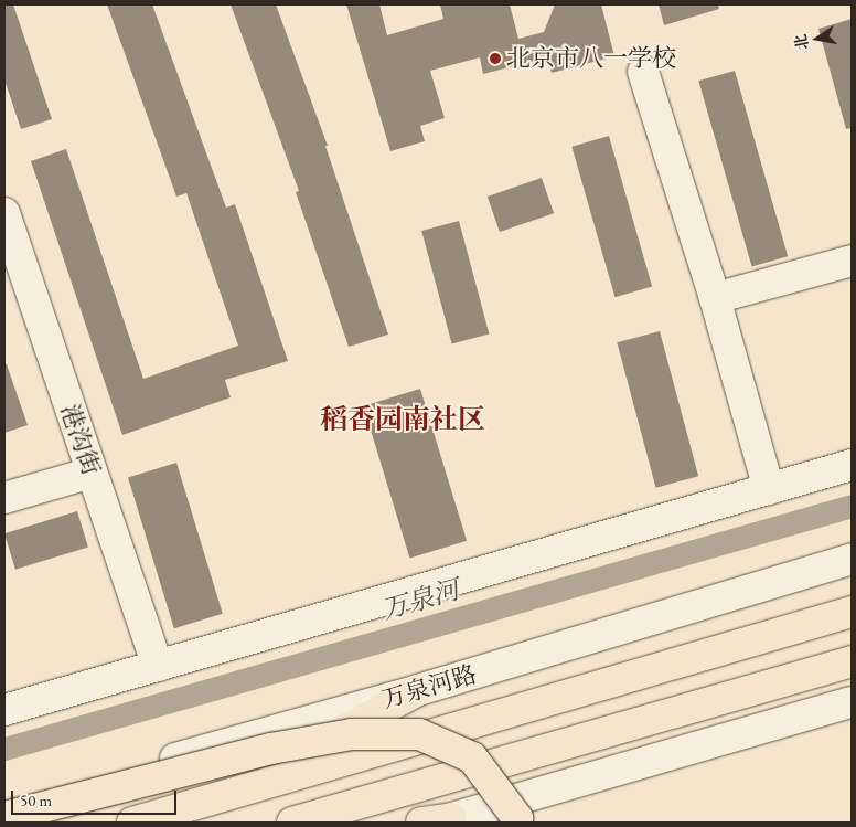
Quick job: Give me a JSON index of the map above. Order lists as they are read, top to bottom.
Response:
{
  "streets": {
    "highway": ["万泉河路"],
    "street": ["港沟街"]
  },
  "districts": ["稻香园南社区"],
  "water": ["万泉河"],
  "places": ["北京市八一学校"],
  "scale_bar": "50 m",
  "north": "left"
}
